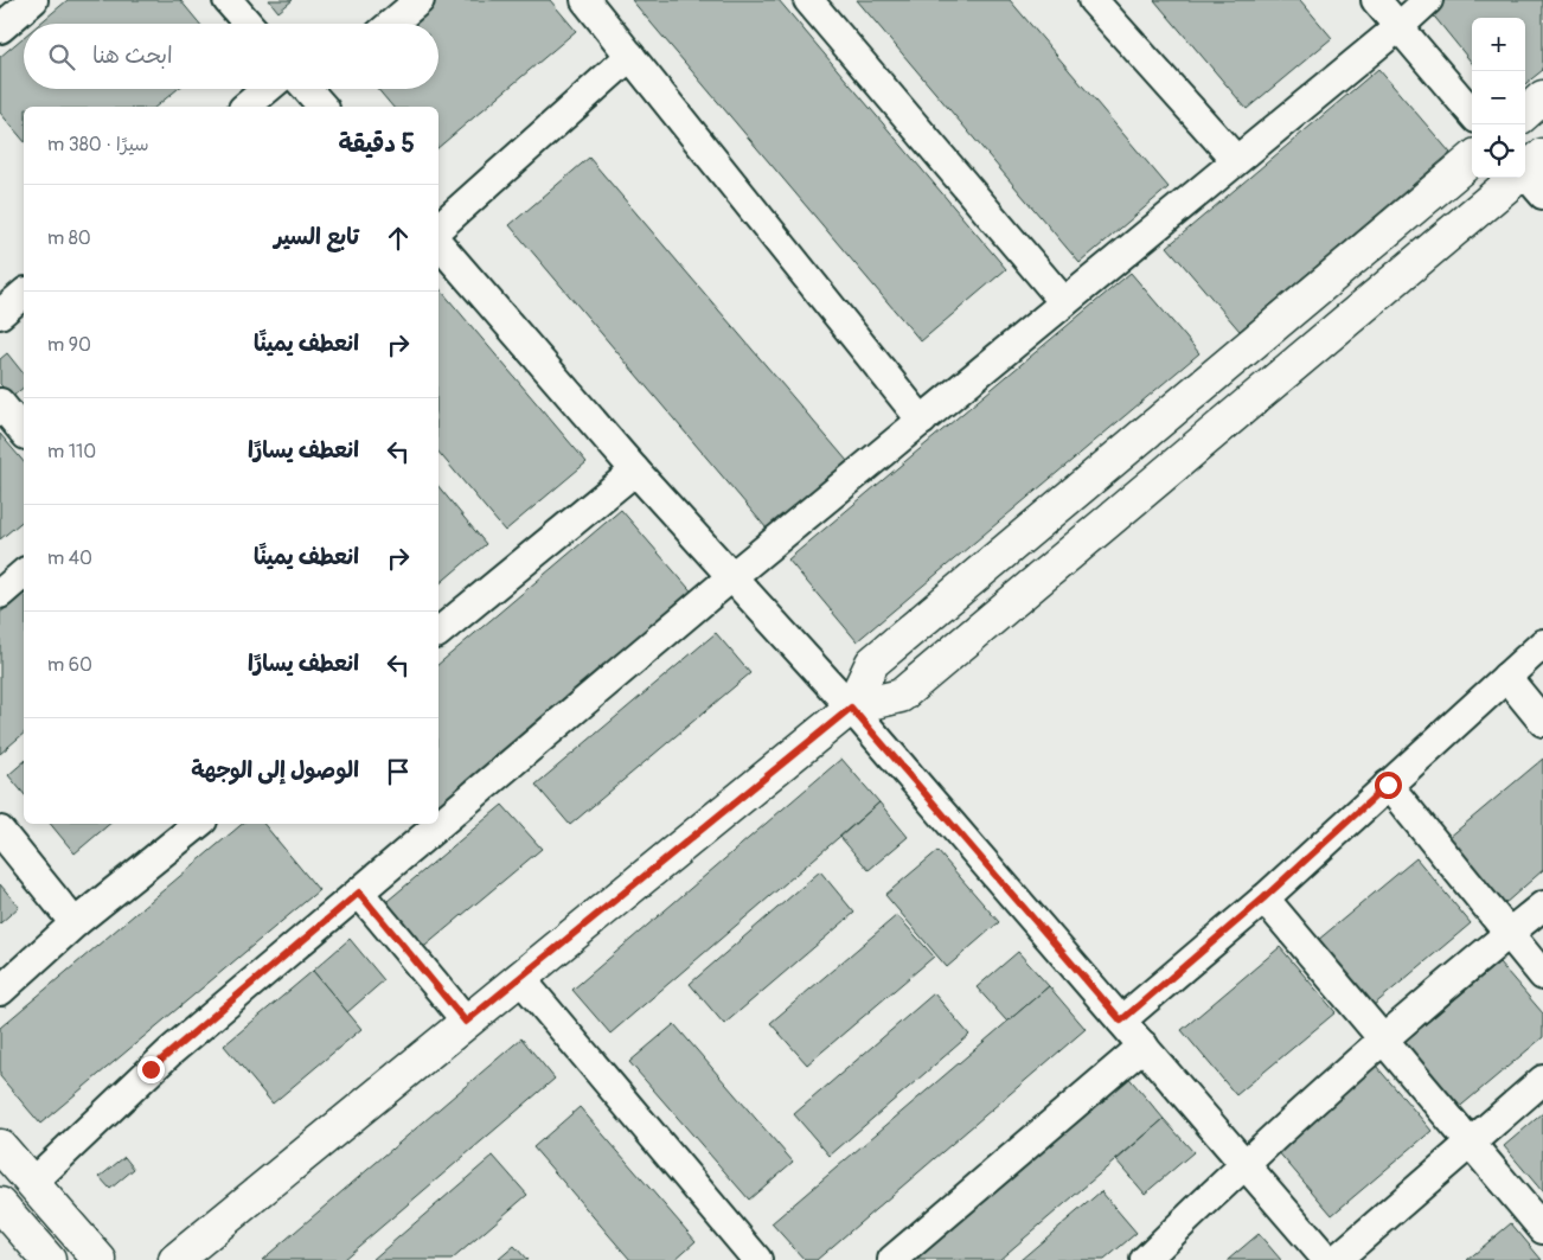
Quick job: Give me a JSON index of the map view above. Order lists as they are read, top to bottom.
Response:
{
  "page": {
    "map_buttons": ["+", "−"],
    "search": "ابحث هنا",
    "heading": ["5 دقيقة", "سيرًا · 380 m"],
    "list": [
      ["تابع السير", "80 m"],
      ["انعطف يمينًا", "90 m"],
      ["انعطف يسارًا", "110 m"],
      ["انعطف يمينًا", "40 m"],
      ["انعطف يسارًا", "60 m"],
      "الوصول إلى الوجهة"
    ]
  }
}
